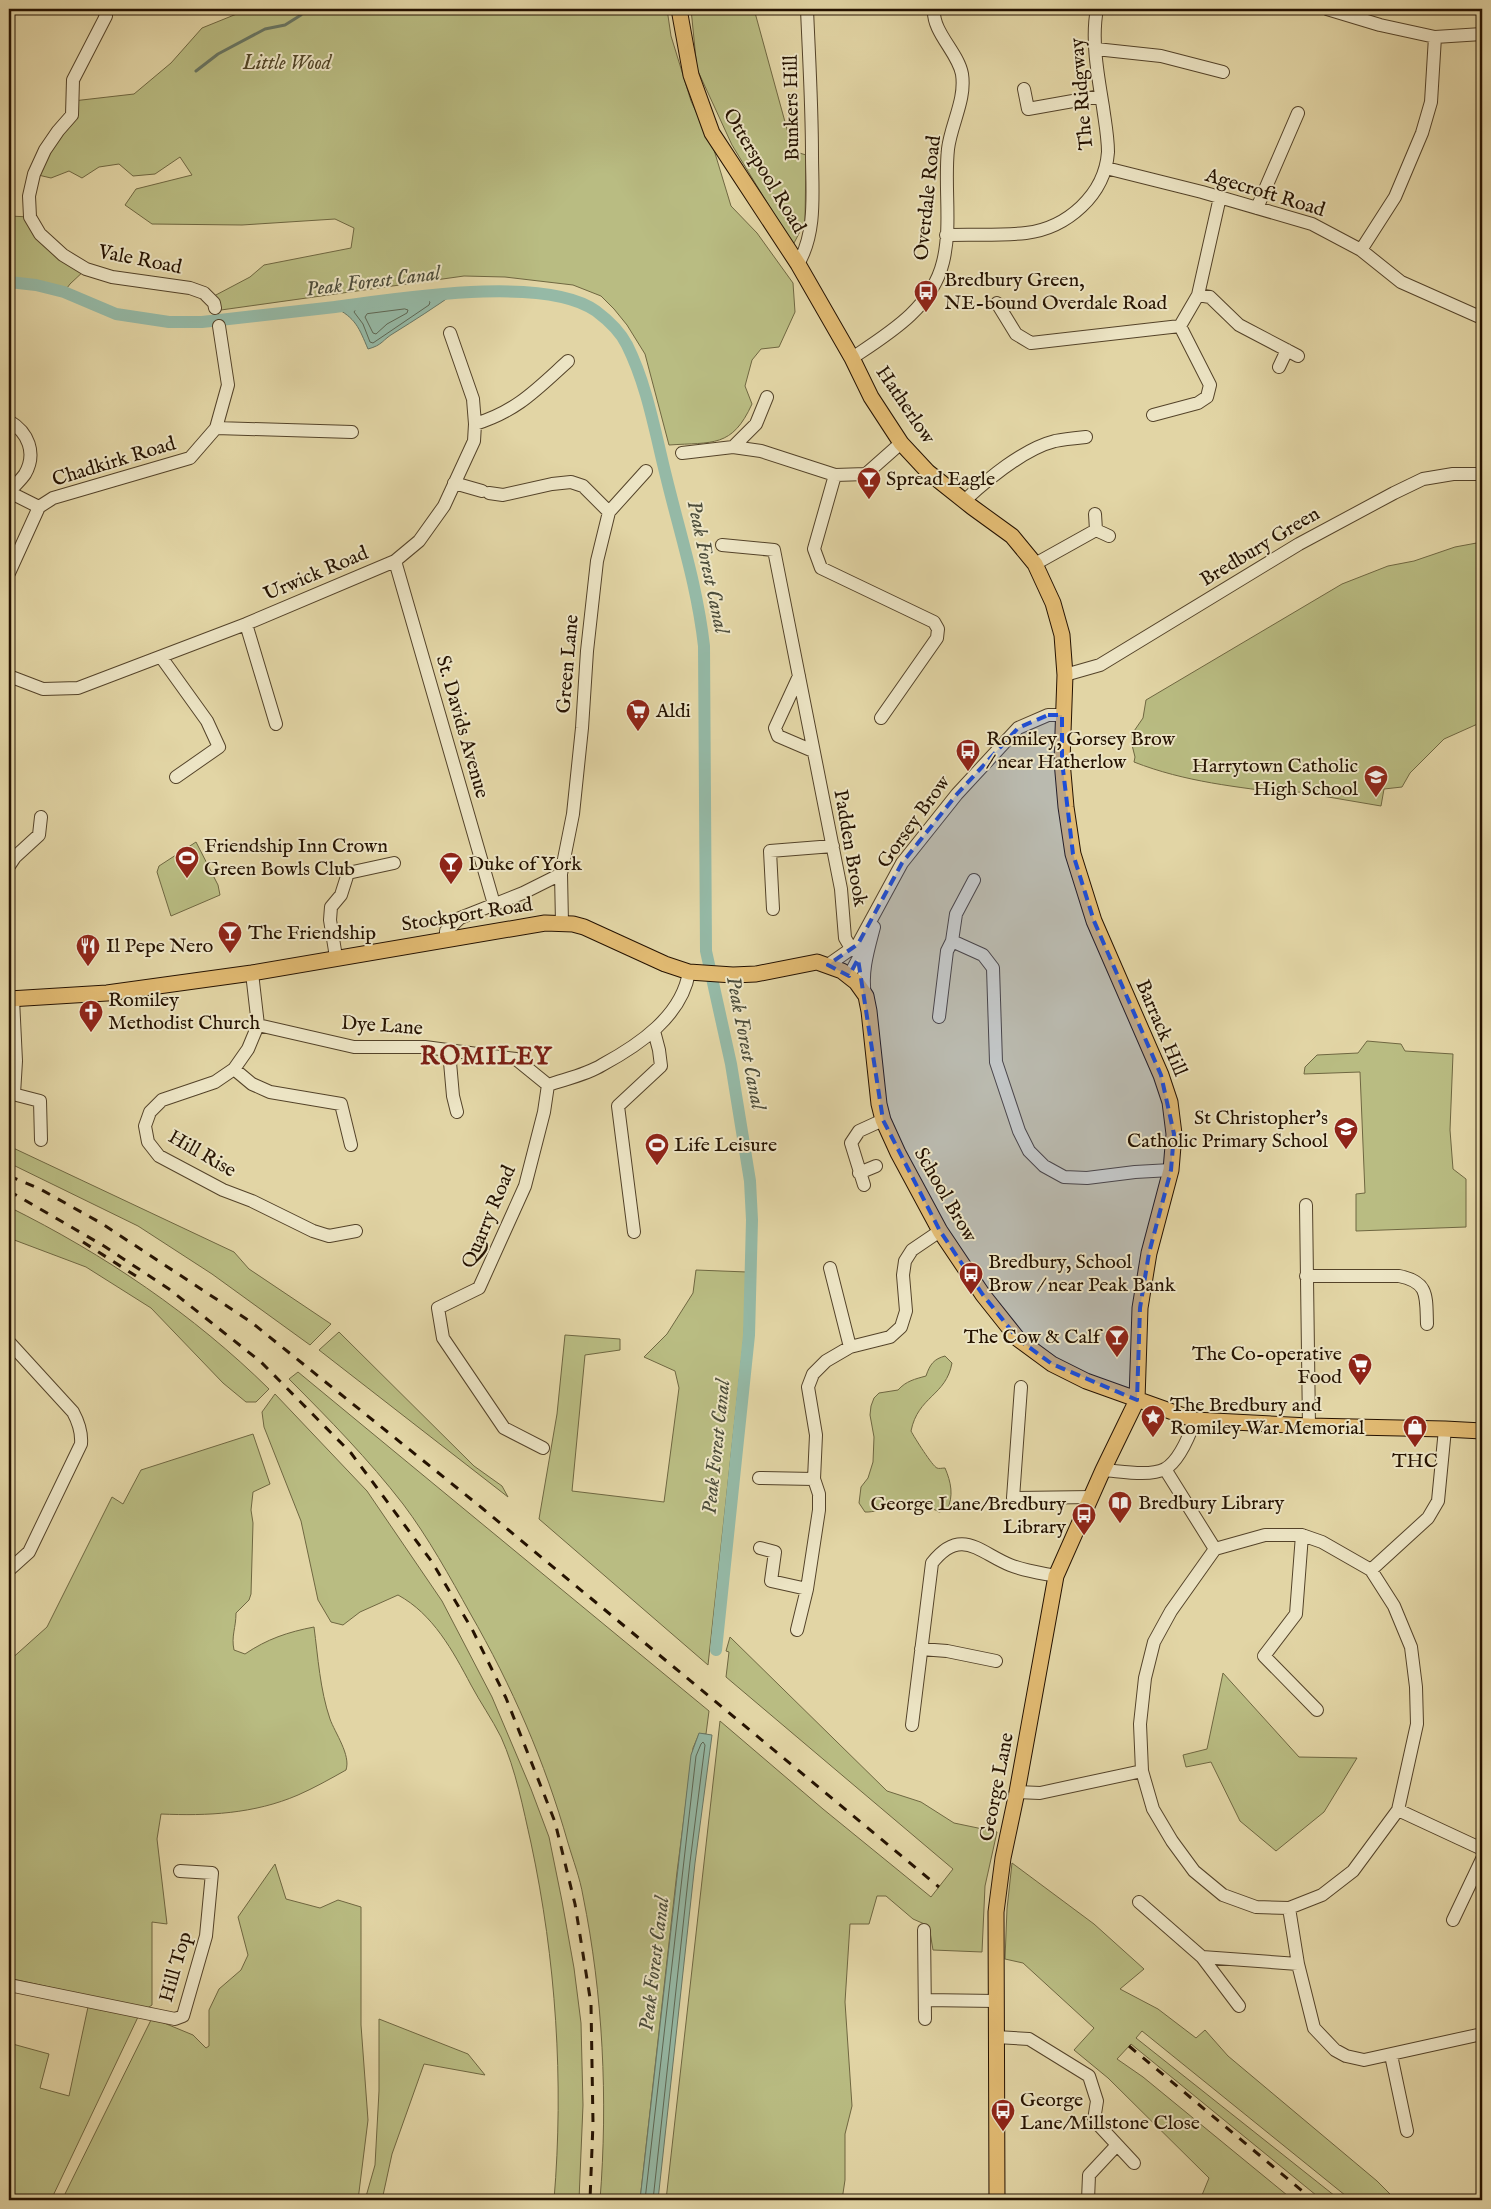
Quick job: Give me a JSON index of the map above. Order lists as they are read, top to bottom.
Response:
{
  "streets": {
    "main road": [
      "Otterspool Road",
      "Hatherlow",
      "Stockport Road",
      "Barrack Hill",
      "School Brow",
      "George Lane"
    ],
    "street": [
      "The Ridgway",
      "Bunkers Hill",
      "Agecroft Road",
      "Overdale Road",
      "Vale Road",
      "Chadkirk Road",
      "Bredbury Green",
      "Urwick Road",
      "Green Lane",
      "St. Davids Avenue",
      "Gorsey Brow",
      "Padden Brook",
      "Dye Lane",
      "Hill Rise",
      "Quarry Road",
      "Hill Top"
    ]
  },
  "crossings": [
    ["The Ridgway", "Agecroft Road"],
    ["The Ridgway", "Overdale Road"],
    ["Bunkers Hill", "Otterspool Road"],
    ["Bunkers Hill", "Hatherlow"],
    ["Otterspool Road", "Hatherlow"],
    ["Overdale Road", "Hatherlow"],
    ["Hatherlow", "Bredbury Green"],
    ["Hatherlow", "Barrack Hill"],
    ["Bredbury Green", "Barrack Hill"],
    ["Urwick Road", "St. Davids Avenue"],
    ["Green Lane", "Stockport Road"],
    ["Gorsey Brow", "Padden Brook"],
    ["Gorsey Brow", "Stockport Road"],
    ["Gorsey Brow", "Barrack Hill"],
    ["Stockport Road", "School Brow"],
    ["Dye Lane", "Hill Rise"],
    ["Dye Lane", "Quarry Road"],
    ["Barrack Hill", "School Brow"],
    ["Barrack Hill", "George Lane"],
    ["School Brow", "George Lane"]
  ],
  "districts": ["ROMILEY"],
  "water": ["Peak Forest Canal"],
  "parks": ["Little Wood"],
  "places": {
    "bus stop": [
      "Bredbury Green, NE-bound Overdale Road",
      "Romiley, Gorsey Brow / near Hatherlow",
      "Bredbury, School Brow / near Peak Bank",
      "George Lane/Bredbury Library",
      "George Lane/Millstone Close"
    ],
    "bar": [
      "Spread Eagle",
      "Duke of York",
      "The Friendship",
      "The Cow & Calf"
    ],
    "supermarket": ["Aldi", "The Co-operative Food"],
    "school or university": ["Harrytown Catholic High School", "St Christopher's Catholic Primary School"],
    "sports": ["Friendship Inn Crown Green Bowls Club", "Life Leisure"],
    "restaurant": ["Il Pepe Nero"],
    "church": ["Romiley Methodist Church"],
    "place": ["The Bredbury and Romiley War Memorial"],
    "shop": ["THC"],
    "library": ["Bredbury Library"]
  }
}
